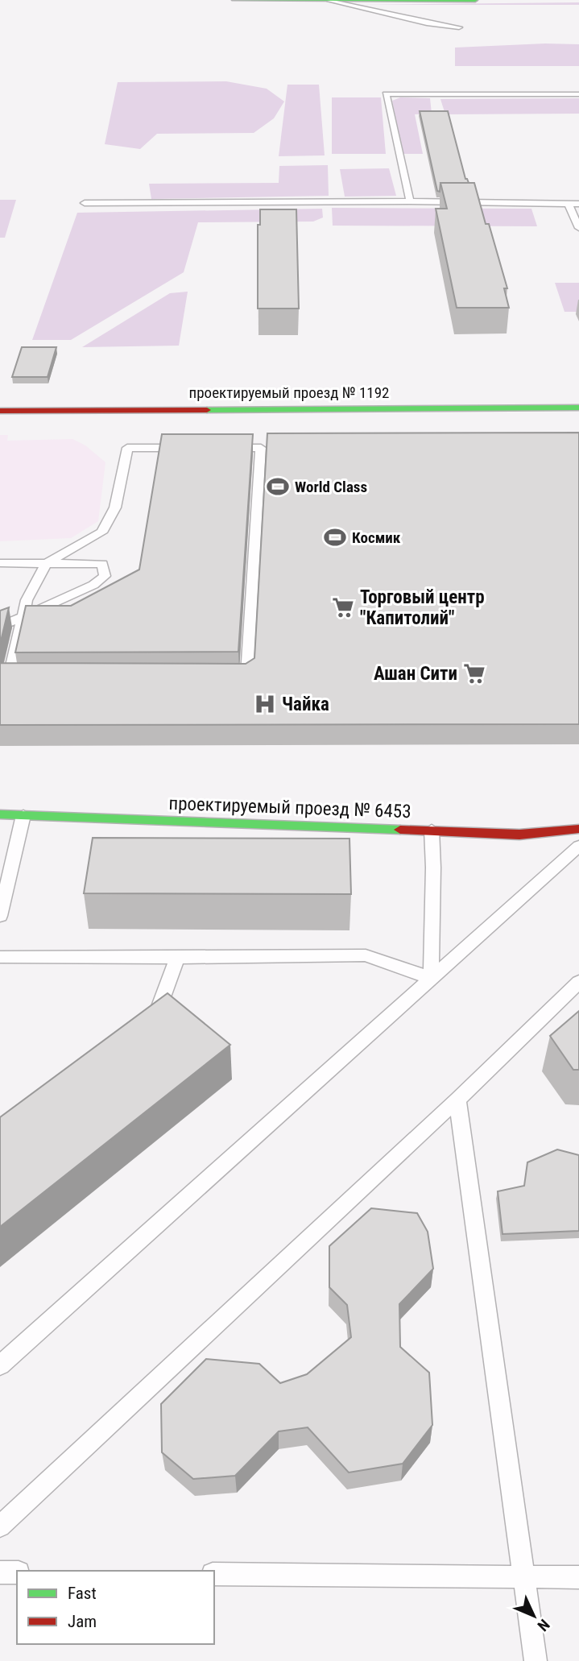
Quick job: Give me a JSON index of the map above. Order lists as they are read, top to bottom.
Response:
{
  "streets": {
    "street": ["проектируемый проезд № 1192", "проектируемый проезд № 6453"]
  },
  "places": {
    "sports": ["World Class", "Космик"],
    "supermarket": ["Торговый центр \"Капитолий\"", "Ашан Сити"],
    "hospital": ["Чайка"]
  },
  "legend": ["Fast", "Jam"],
  "north": "bottom right"
}
